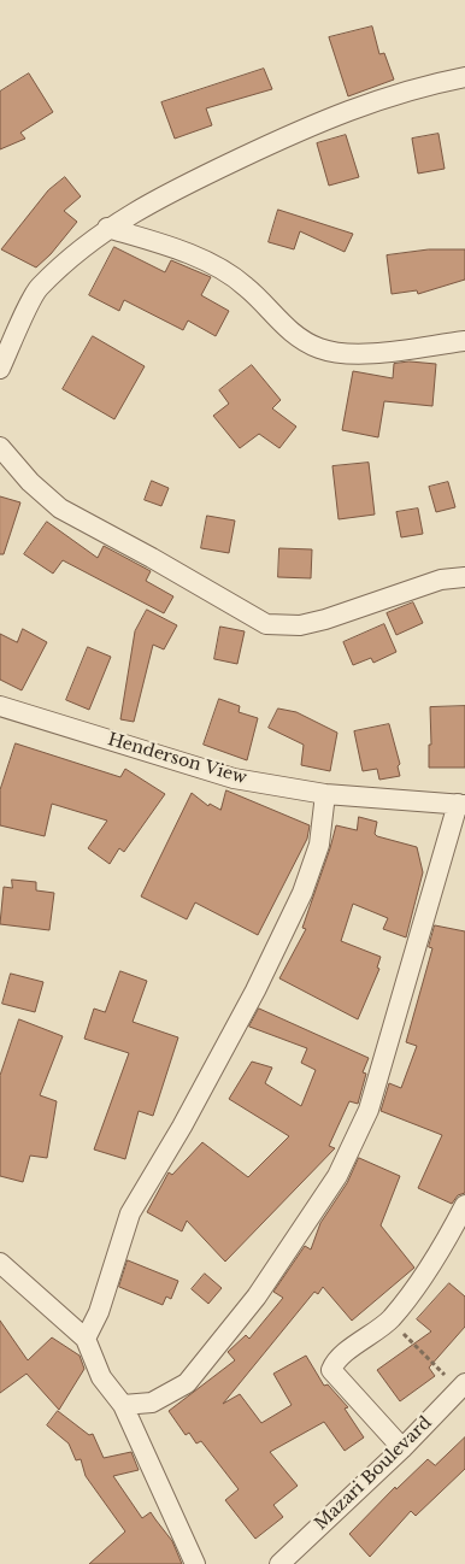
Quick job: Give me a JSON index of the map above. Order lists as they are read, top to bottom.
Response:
{
  "streets": {
    "street": ["Henderson View", "Mazari Boulevard"]
  }
}
